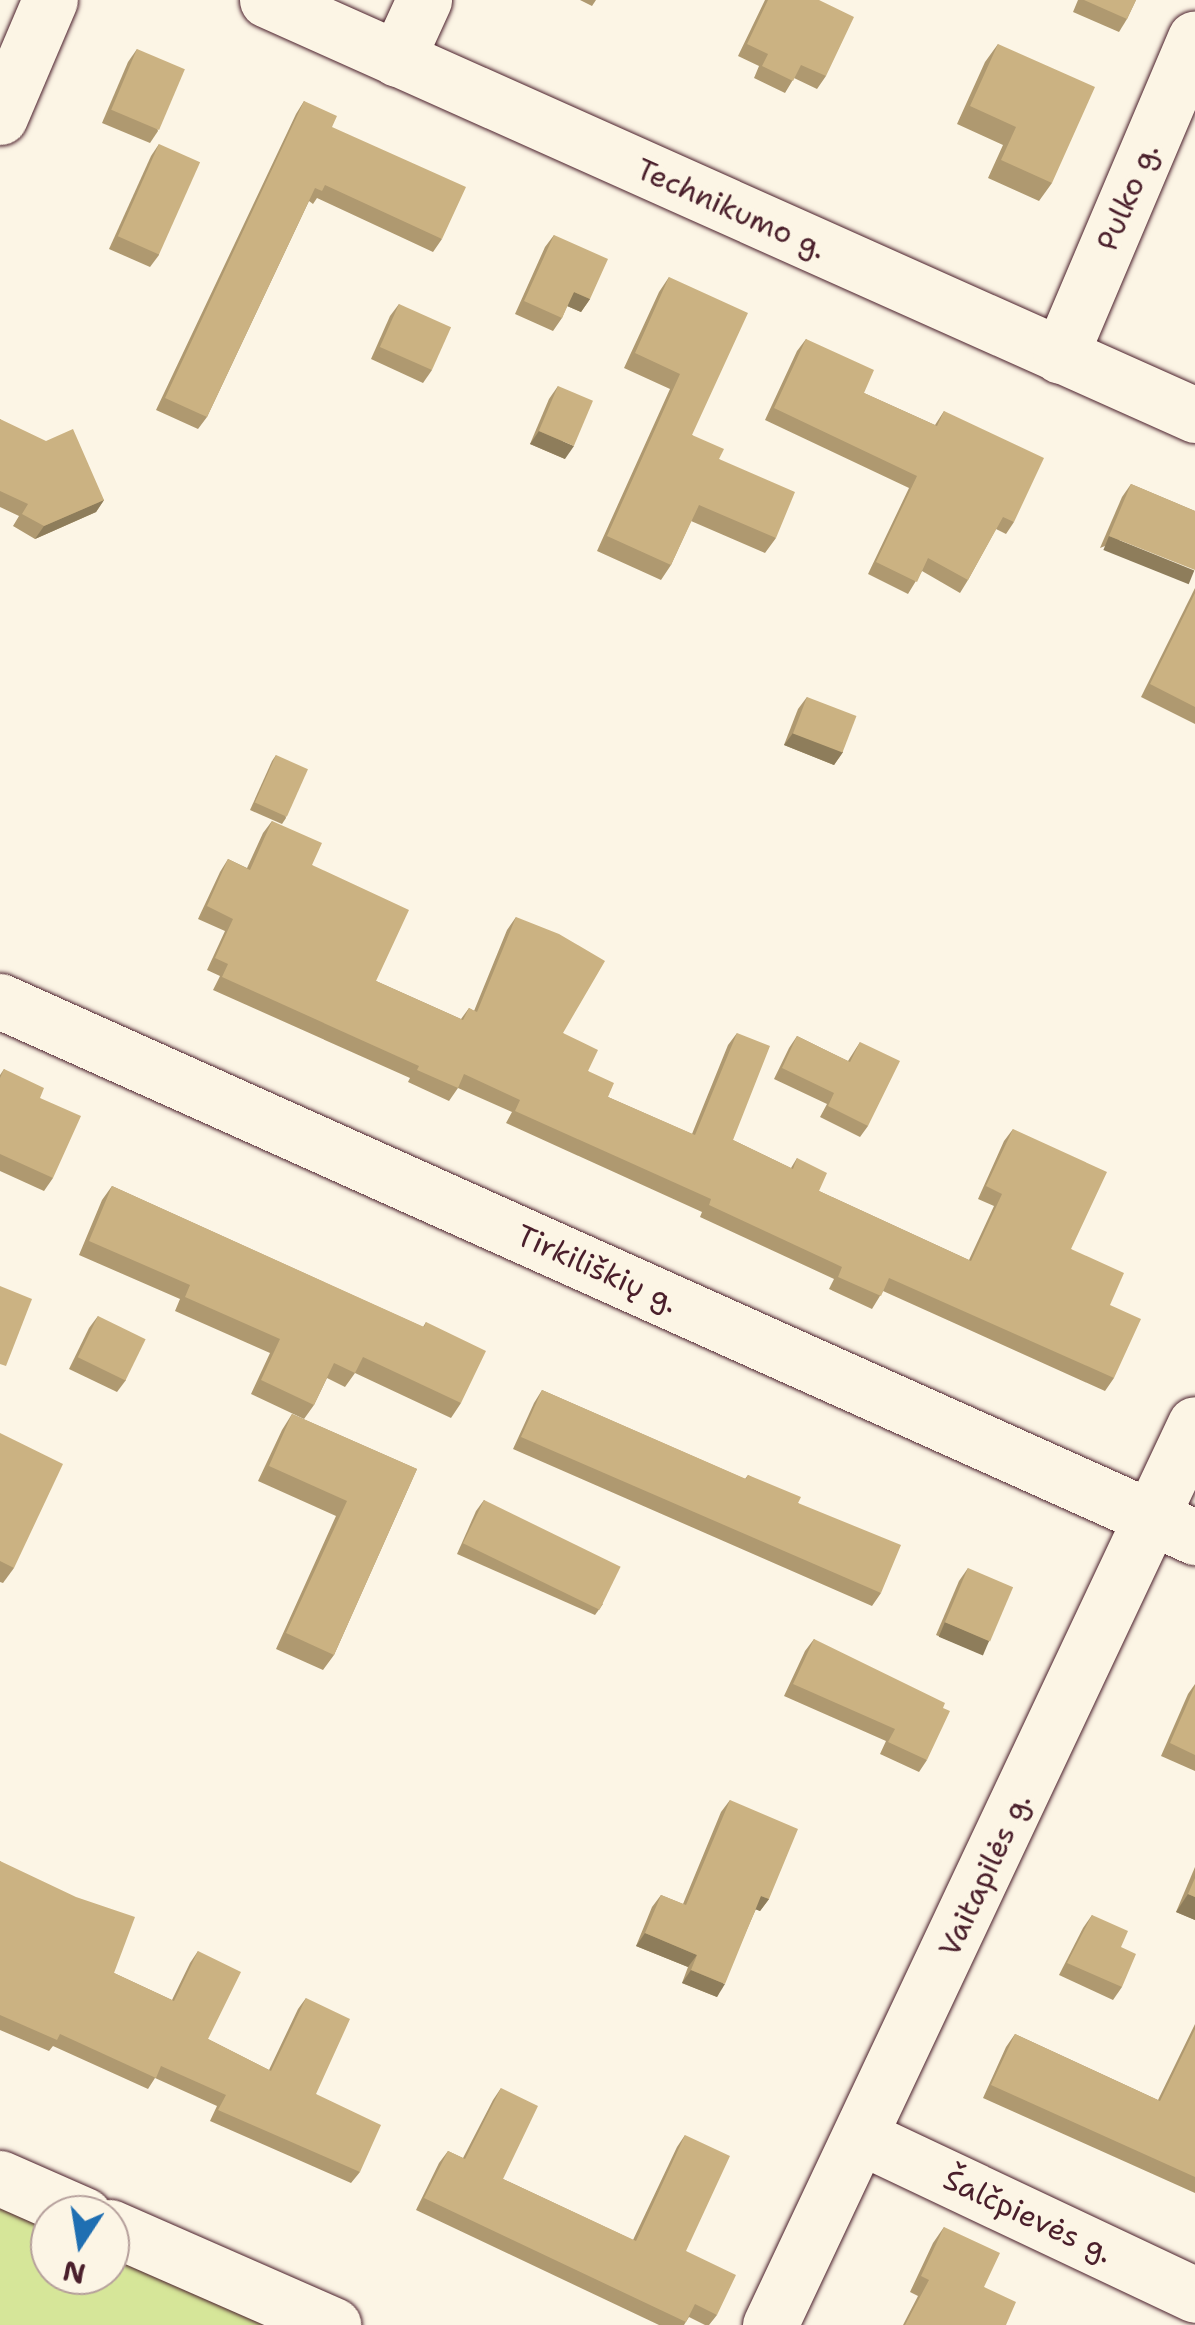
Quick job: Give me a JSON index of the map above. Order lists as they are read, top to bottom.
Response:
{
  "streets": {
    "street": [
      "Pulko g.",
      "Technikumo g.",
      "Tirkiliškių g.",
      "Vaitapilės g.",
      "Šalčpievės g."
    ]
  },
  "crossings": [
    ["Pulko g.", "Technikumo g."],
    ["Tirkiliškių g.", "Vaitapilės g."],
    ["Vaitapilės g.", "Šalčpievės g."]
  ],
  "north": "bottom"
}
